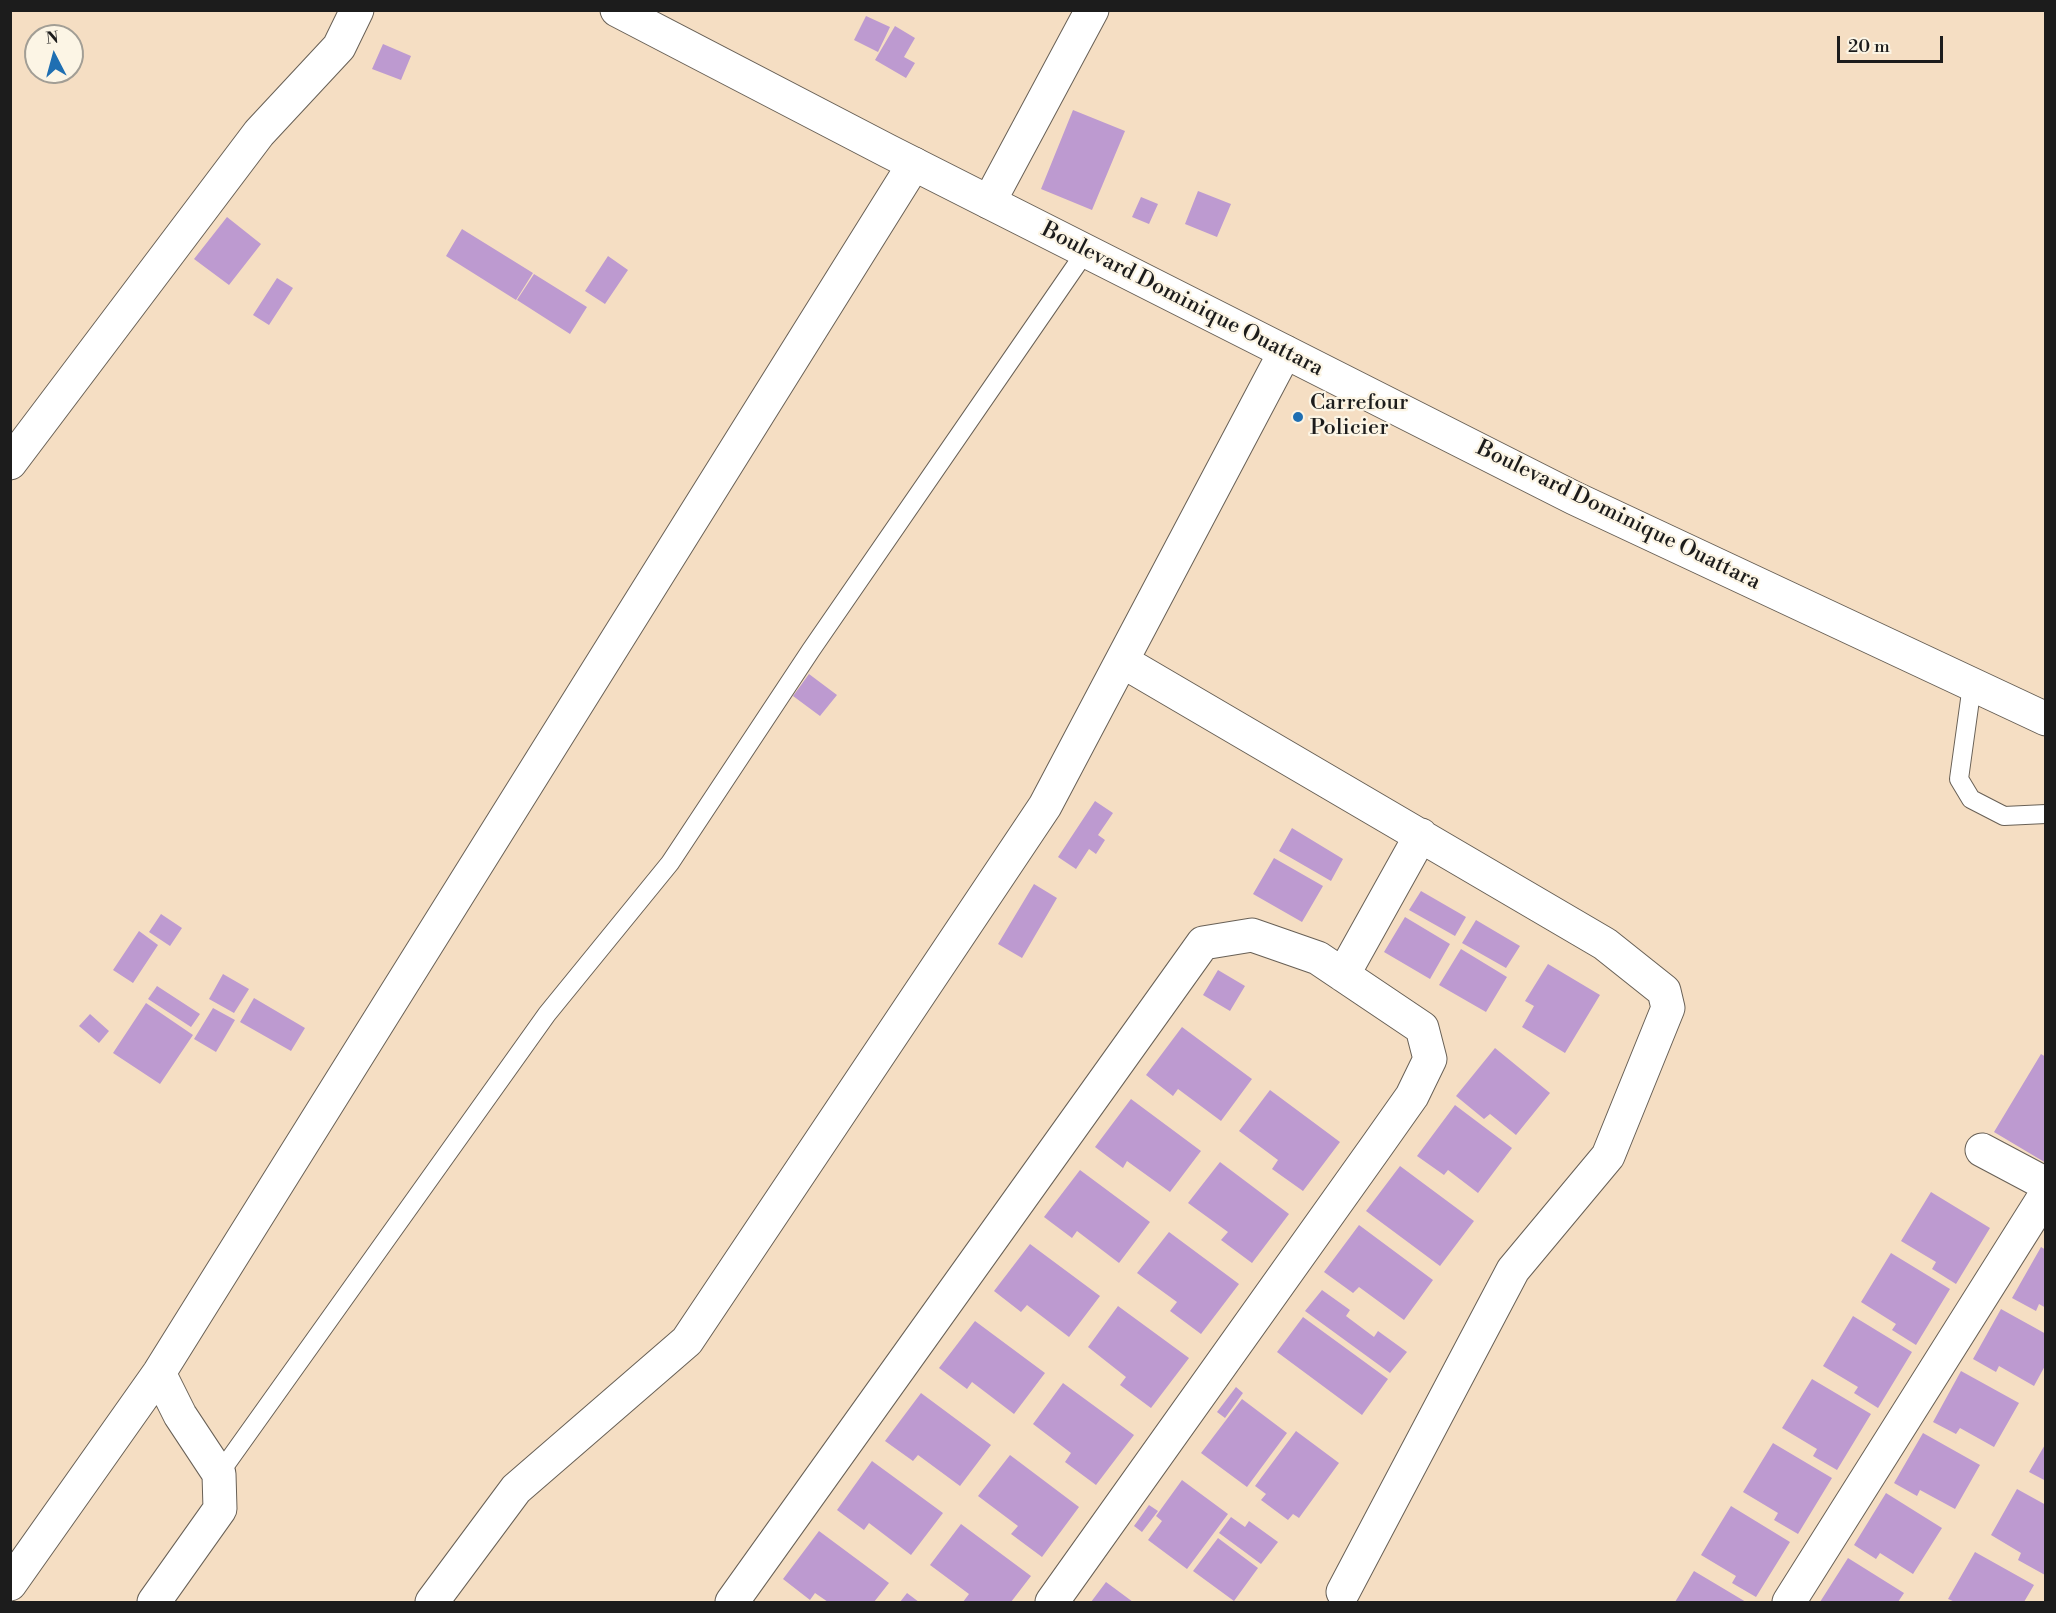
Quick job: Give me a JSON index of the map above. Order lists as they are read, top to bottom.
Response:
{
  "streets": {
    "street": ["Boulevard Dominique Ouattara"]
  },
  "places": ["Carrefour Policier"],
  "scale_bar": "20 m",
  "north": "top"
}
